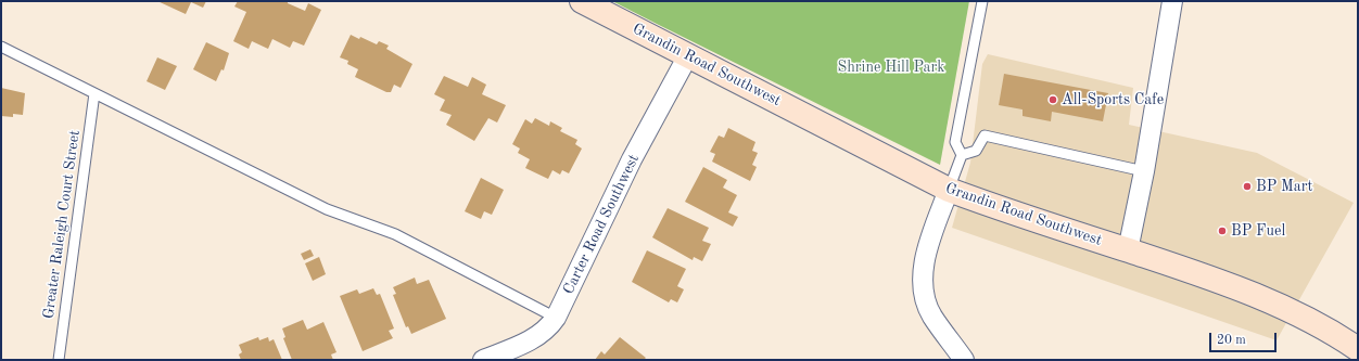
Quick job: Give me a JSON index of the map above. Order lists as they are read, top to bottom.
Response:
{
  "streets": {
    "street": ["Grandin Road Southwest", "Carter Road Southwest"],
    "lane": ["Greater Raleigh Court Street"]
  },
  "crossings": [
    ["Grandin Road Southwest", "Carter Road Southwest"]
  ],
  "parks": ["Shrine Hill Park"],
  "places": ["All-Sports Cafe", "BP Mart", "BP Fuel"],
  "scale_bar": "20 m"
}
